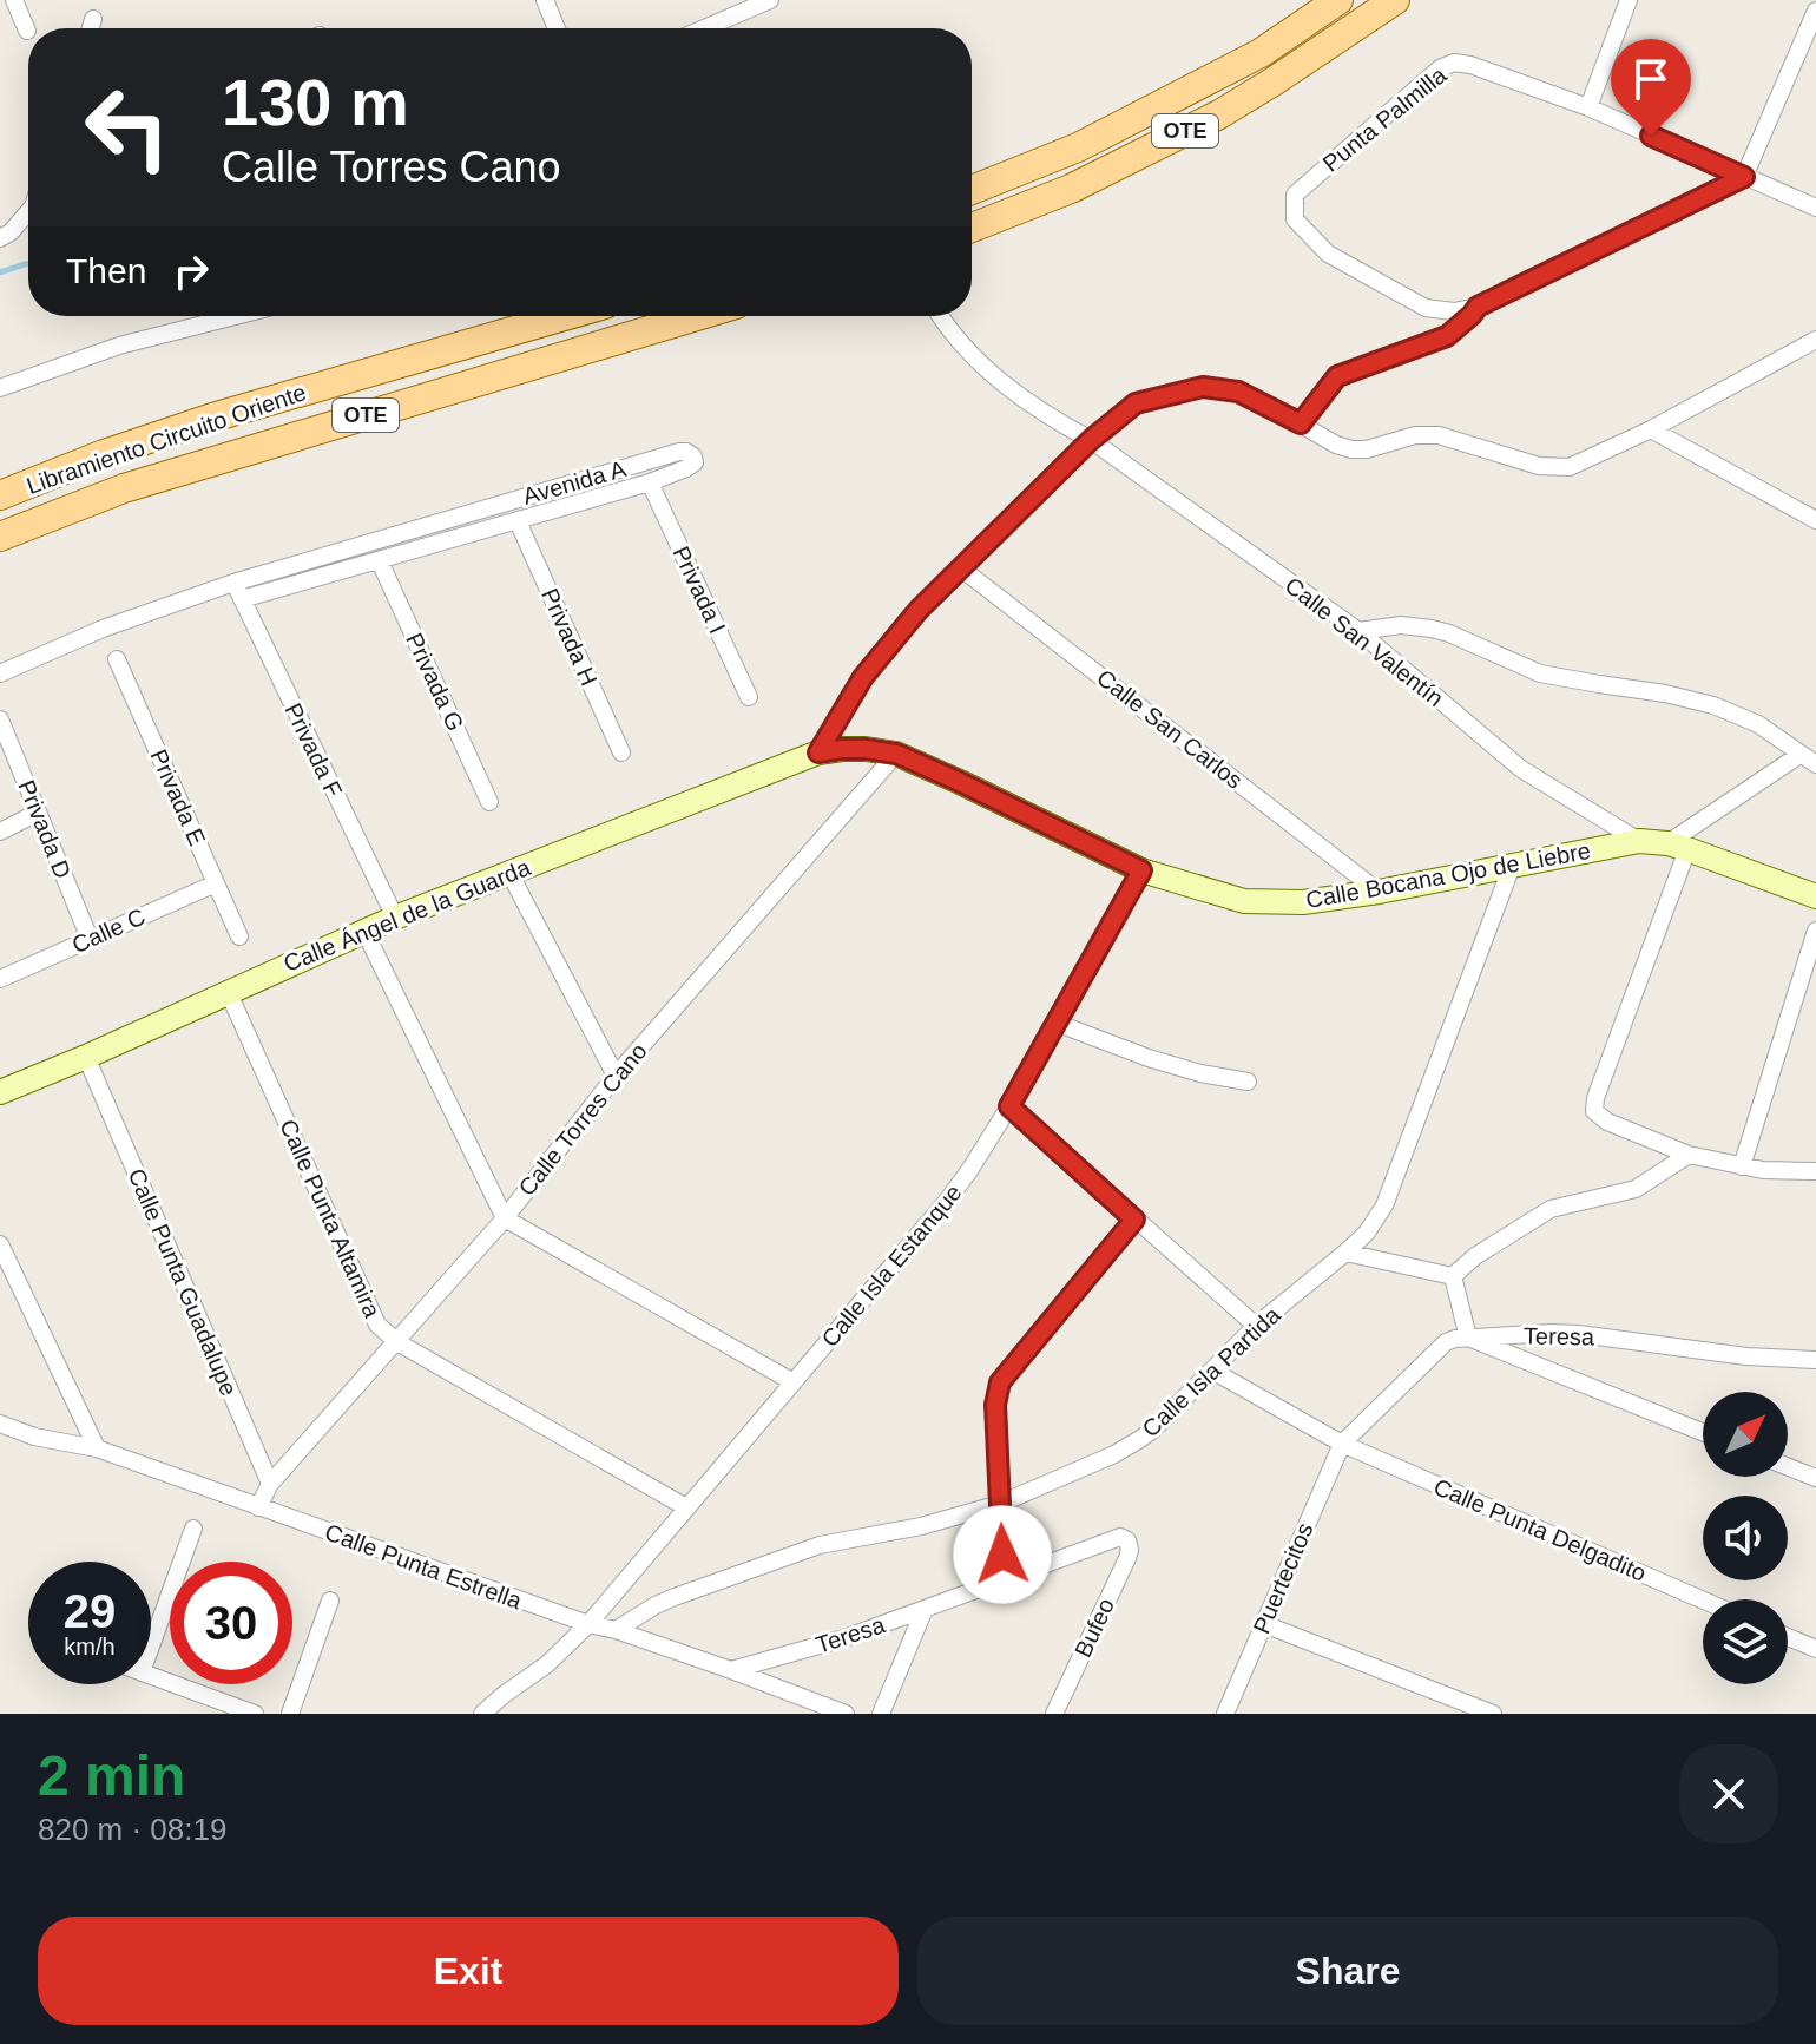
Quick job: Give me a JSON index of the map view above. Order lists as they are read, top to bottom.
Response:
{
  "streets": {
    "main road": ["OTE", "Libramiento Circuito Oriente"],
    "street": [
      "Punta Palmilla",
      "Avenida A",
      "Privada I",
      "Privada H",
      "Calle San Valentín",
      "Privada G",
      "Calle San Carlos",
      "Privada F",
      "Privada E",
      "Privada D",
      "Calle Bocana Ojo de Liebre",
      "Calle Ángel de la Guarda",
      "Calle C",
      "Calle Torres Cano",
      "Calle Punta Altamira",
      "Calle Isla Estanque",
      "Calle Punta Guadalupe",
      "Teresa",
      "Calle Isla Partida",
      "Calle Punta Delgadito",
      "Calle Punta Estrella",
      "Puertecitos",
      "Bufeo"
    ]
  },
  "crossings": [
    ["Avenida A", "Privada I"],
    ["Avenida A", "Privada H"],
    ["Avenida A", "Privada G"],
    ["Avenida A", "Privada F"],
    ["Calle San Valentín", "Calle Bocana Ojo de Liebre"],
    ["Calle San Carlos", "Calle Bocana Ojo de Liebre"],
    ["Privada F", "Calle Ángel de la Guarda"],
    ["Privada E", "Calle C"],
    ["Privada D", "Calle C"],
    ["Calle Bocana Ojo de Liebre", "Calle Ángel de la Guarda"],
    ["Calle Bocana Ojo de Liebre", "Calle Torres Cano"],
    ["Calle Bocana Ojo de Liebre", "Calle Isla Estanque"],
    ["Calle Bocana Ojo de Liebre", "Calle Isla Partida"],
    ["Calle Ángel de la Guarda", "Calle Punta Altamira"],
    ["Calle Ángel de la Guarda", "Calle Punta Guadalupe"],
    ["Calle Torres Cano", "Calle Punta Altamira"],
    ["Calle Torres Cano", "Calle Punta Guadalupe"],
    ["Calle Punta Altamira", "Calle Isla Estanque"],
    ["Calle Isla Estanque", "Calle Punta Estrella"],
    ["Teresa", "Calle Punta Delgadito"],
    ["Teresa", "Calle Punta Estrella"],
    ["Teresa", "Puertecitos"],
    ["Teresa", "Bufeo"],
    ["Calle Isla Partida", "Calle Punta Estrella"],
    ["Calle Punta Delgadito", "Puertecitos"]
  ],
  "north": "top right",
  "page": {
    "turn": ["130 m", "Calle Torres Cano"],
    "then": "Then",
    "speed": "29 km/h",
    "limit": "30",
    "heading": ["2 min", "820 m · 08:19"],
    "buttons": ["Exit", "Share"]
  }
}
